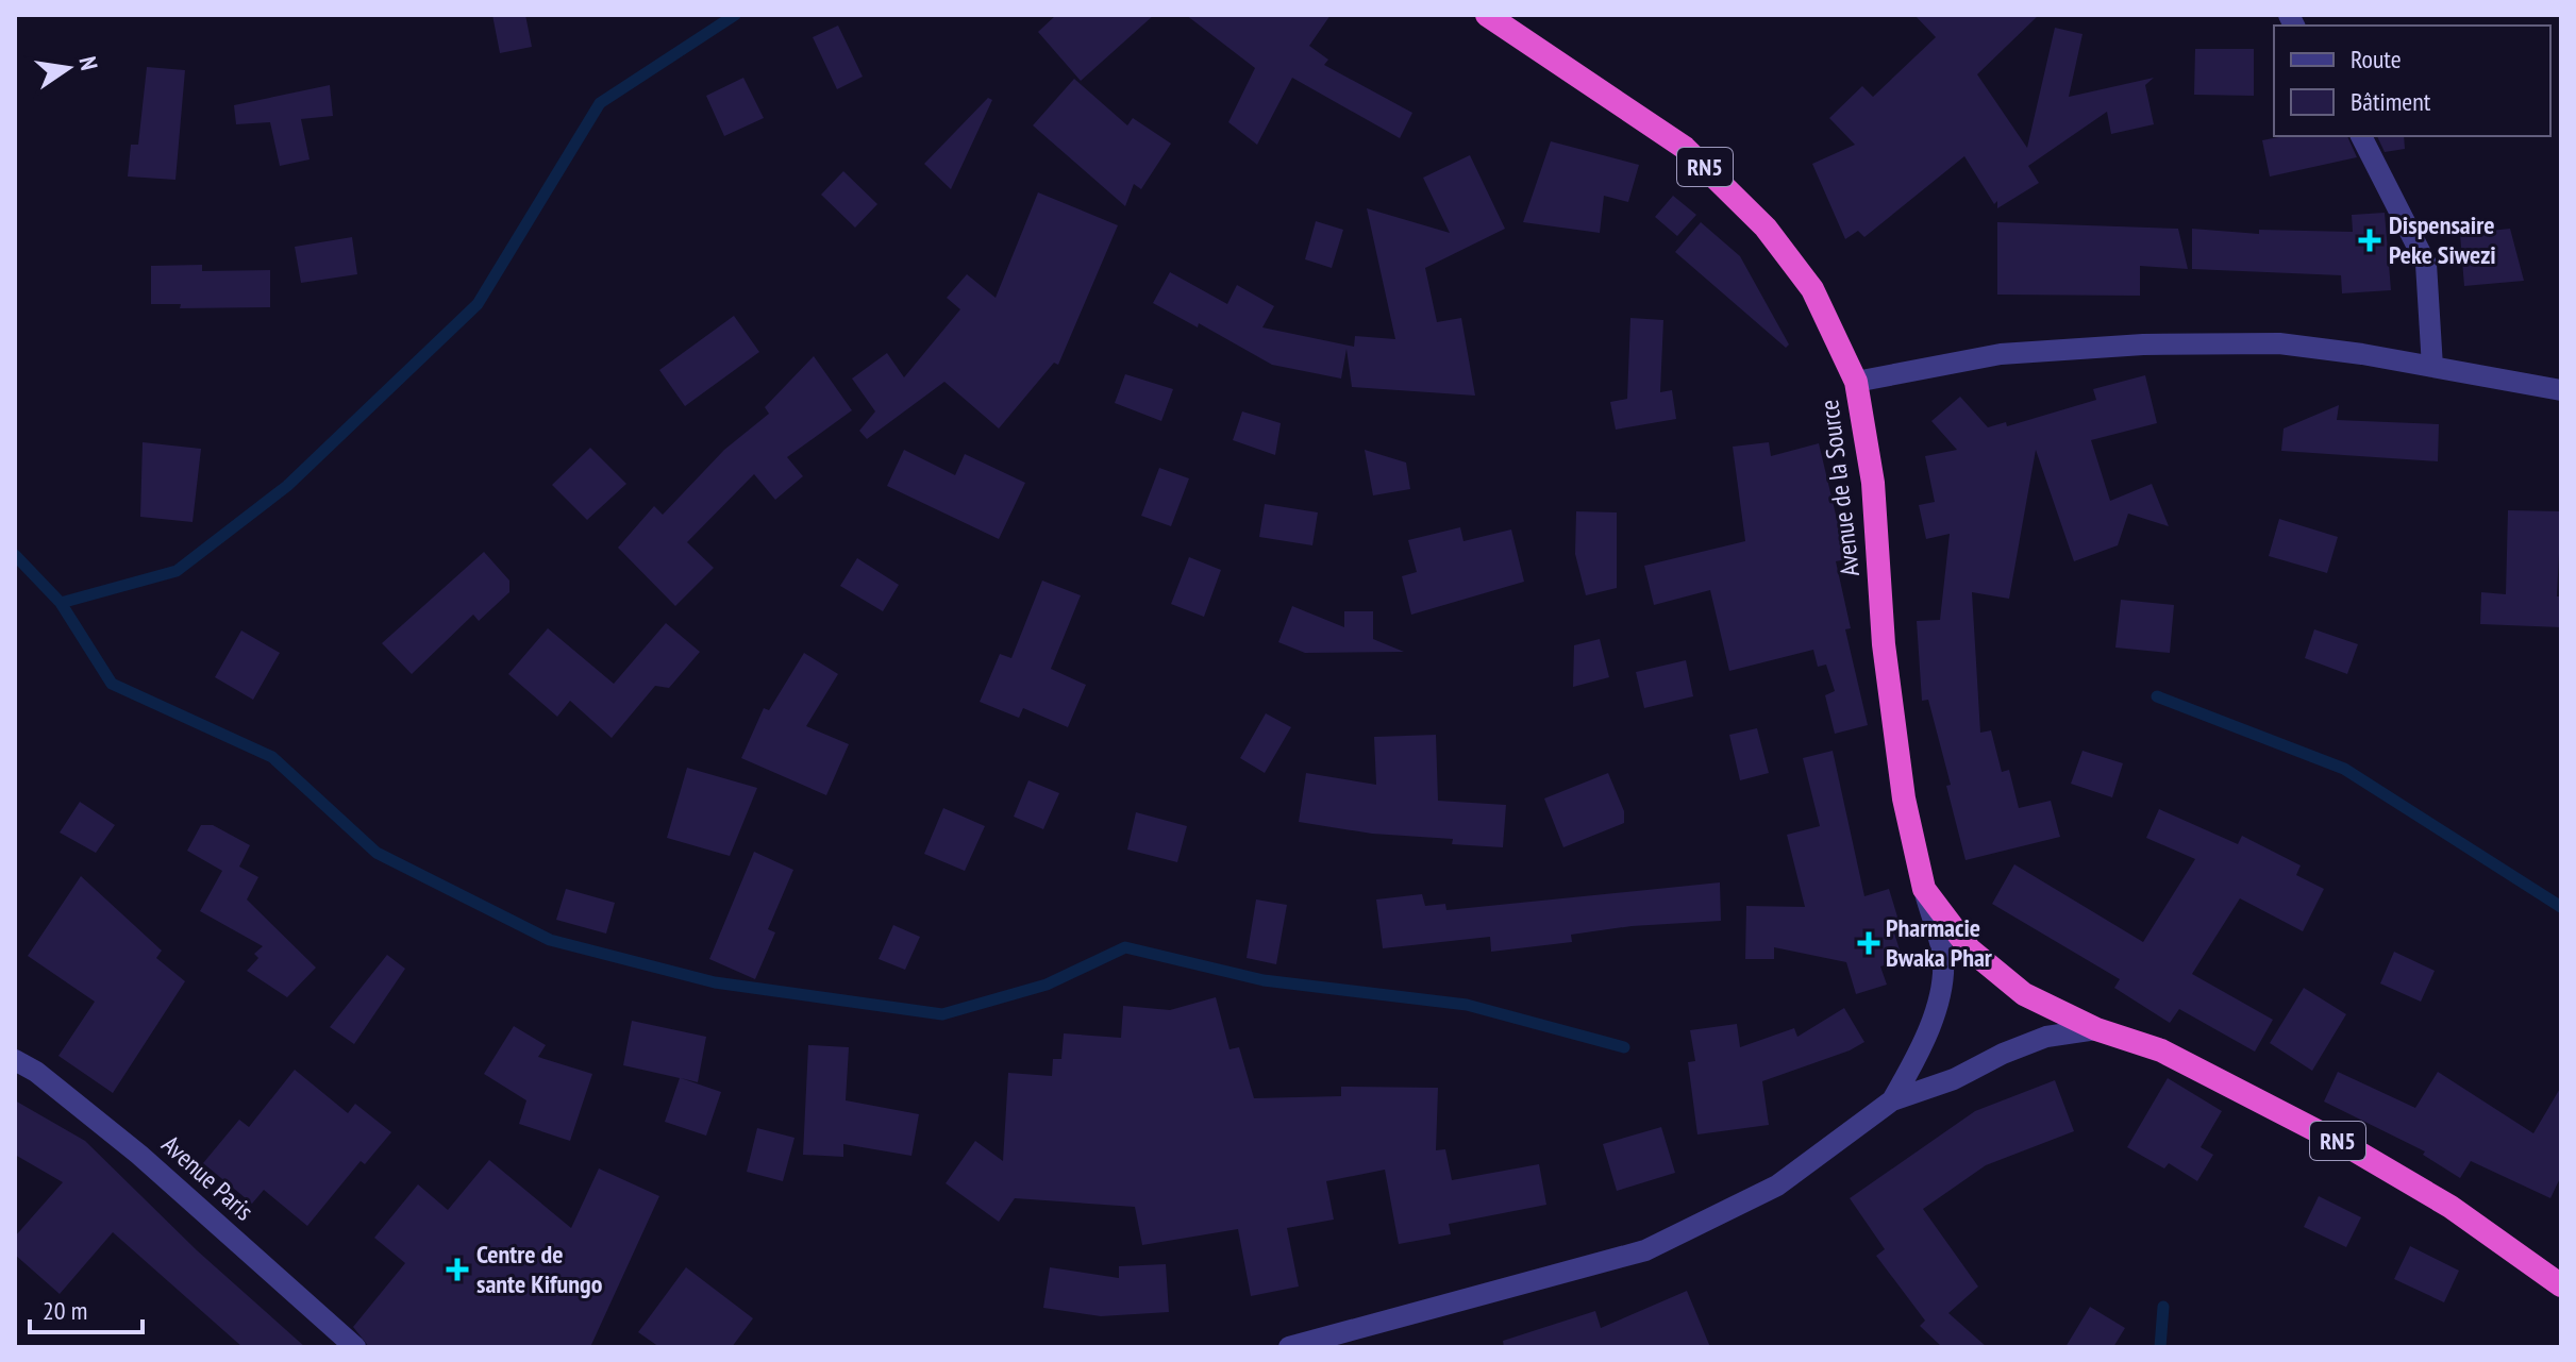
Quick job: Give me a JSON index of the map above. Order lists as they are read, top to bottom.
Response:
{
  "streets": {
    "highway": ["RN5", "Avenue de la Source"],
    "street": ["Avenue Paris"]
  },
  "crossings": [
    ["RN5", "Avenue de la Source"]
  ],
  "places": {
    "health": ["Dispensaire Peke Siwezi", "Pharmacie Bwaka Phar", "Centre de sante Kifungo"]
  },
  "legend": ["Route", "Bâtiment"],
  "scale_bar": "20 m",
  "north": "right"
}
